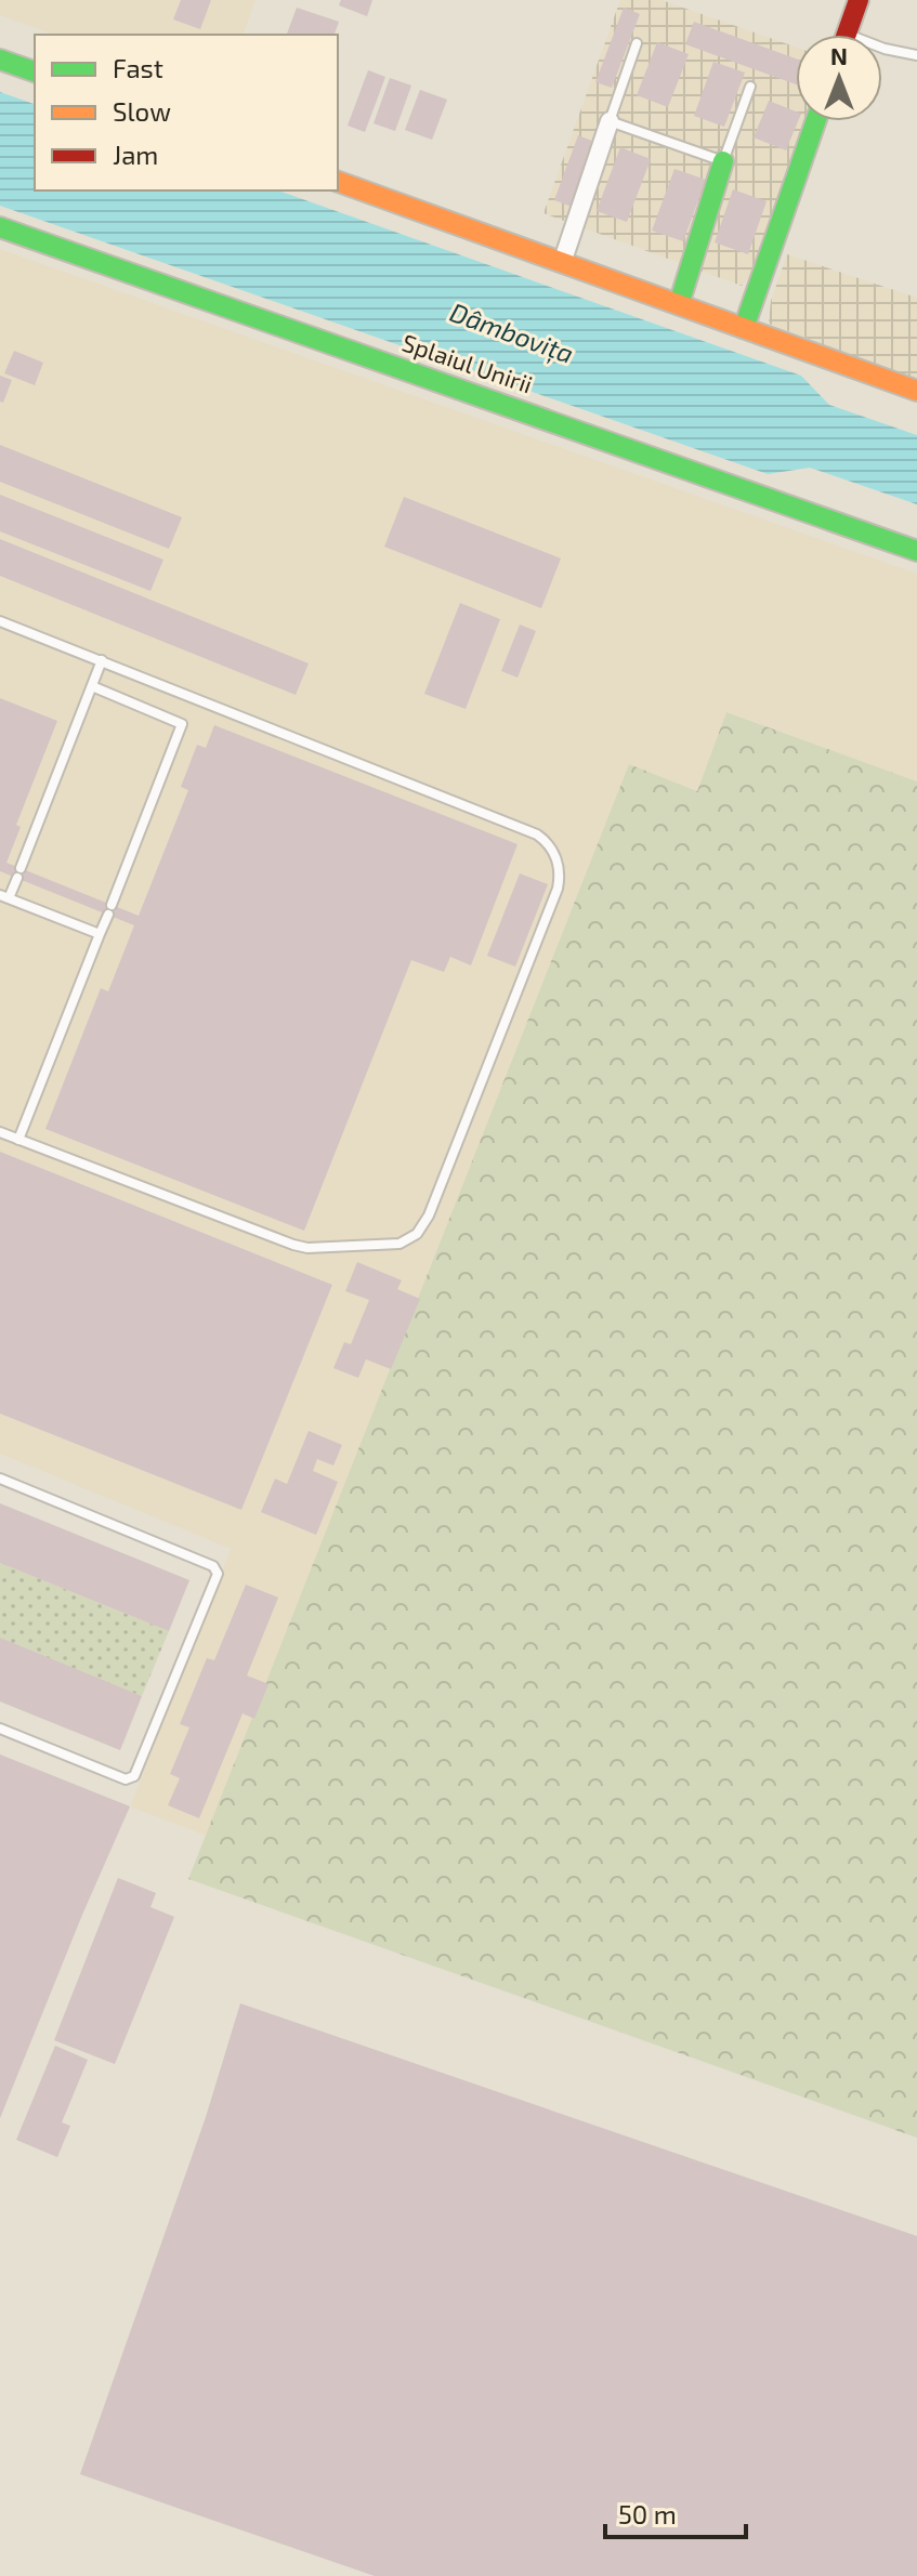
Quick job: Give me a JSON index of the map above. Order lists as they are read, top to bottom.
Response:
{
  "streets": {
    "main road": ["Splaiul Unirii"]
  },
  "water": ["Dâmbovița"],
  "legend": ["Fast", "Slow", "Jam"],
  "scale_bar": "50 m",
  "north": "top"
}
